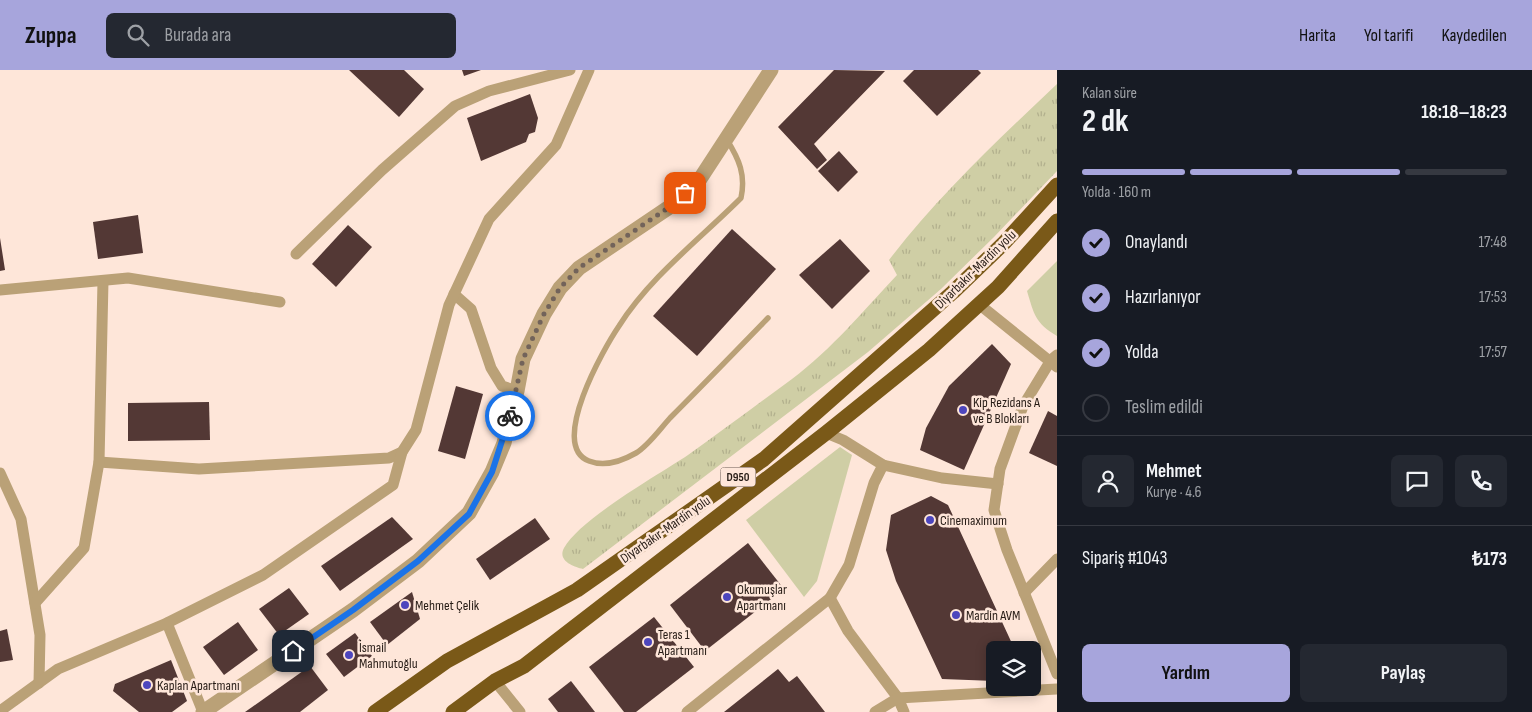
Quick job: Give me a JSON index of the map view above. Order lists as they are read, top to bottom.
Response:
{
  "streets": {
    "highway": ["Diyarbakır-Mardin yolu", "D950"]
  },
  "places": [
    "Kip Rezidans A ve B Blokları",
    "Cinemaximum",
    "Okumuşlar Apartmanı",
    "Mehmet Çelik",
    "Mardin AVM",
    "Teras 1 Apartmanı",
    "İsmail Mahmutoğlu",
    "Kaplan Apartmanı"
  ],
  "page": {
    "header": "Zuppa",
    "search": "Burada ara",
    "nav": ["Harita", "Yol tarifi", "Kaydedilen"],
    "heading": ["2 dk", "Kalan süre", "18:18–18:23"],
    "panel": [
      "Mehmet",
      "Kurye · 4.6",
      "Sipariş #1043",
      "₺173"
    ],
    "bar": "Yolda · 160 m",
    "list": [
      ["Onaylandı", "17:48"],
      ["Hazırlanıyor", "17:53"],
      ["Yolda", "17:57"],
      "Teslim edildi"
    ],
    "buttons": ["Yardım", "Paylaş"]
  }
}
